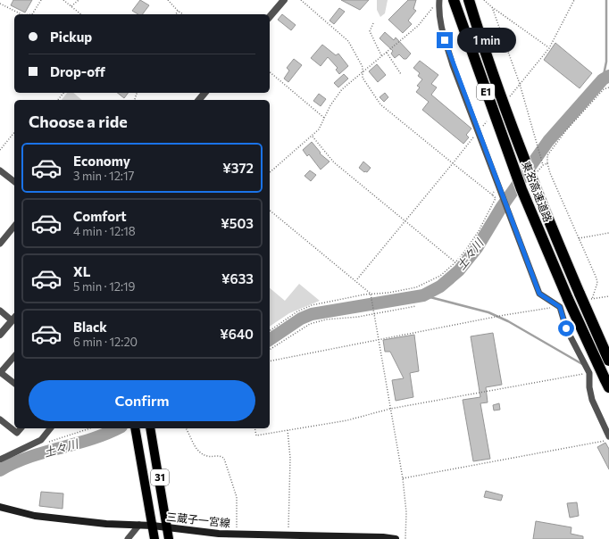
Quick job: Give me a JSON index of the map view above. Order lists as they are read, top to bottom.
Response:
{
  "streets": {
    "highway": ["E1", "東名高速道路"],
    "main road": ["31", "三蔵子一宮線"]
  },
  "crossings": [
    ["31", "三蔵子一宮線"]
  ],
  "water": ["土々川"],
  "page": {
    "banner": ["Pickup", "Drop-off"],
    "bubble": "1 min",
    "heading": "Choose a ride",
    "list": [
      {
        "name": "Economy",
        "note": "3 min · 12:17",
        "value": "¥372"
      },
      {
        "name": "Comfort",
        "note": "4 min · 12:18",
        "value": "¥503"
      },
      {
        "name": "XL",
        "note": "5 min · 12:19",
        "value": "¥633"
      },
      {
        "name": "Black",
        "note": "6 min · 12:20",
        "value": "¥640"
      }
    ],
    "buttons": "Confirm"
  }
}
